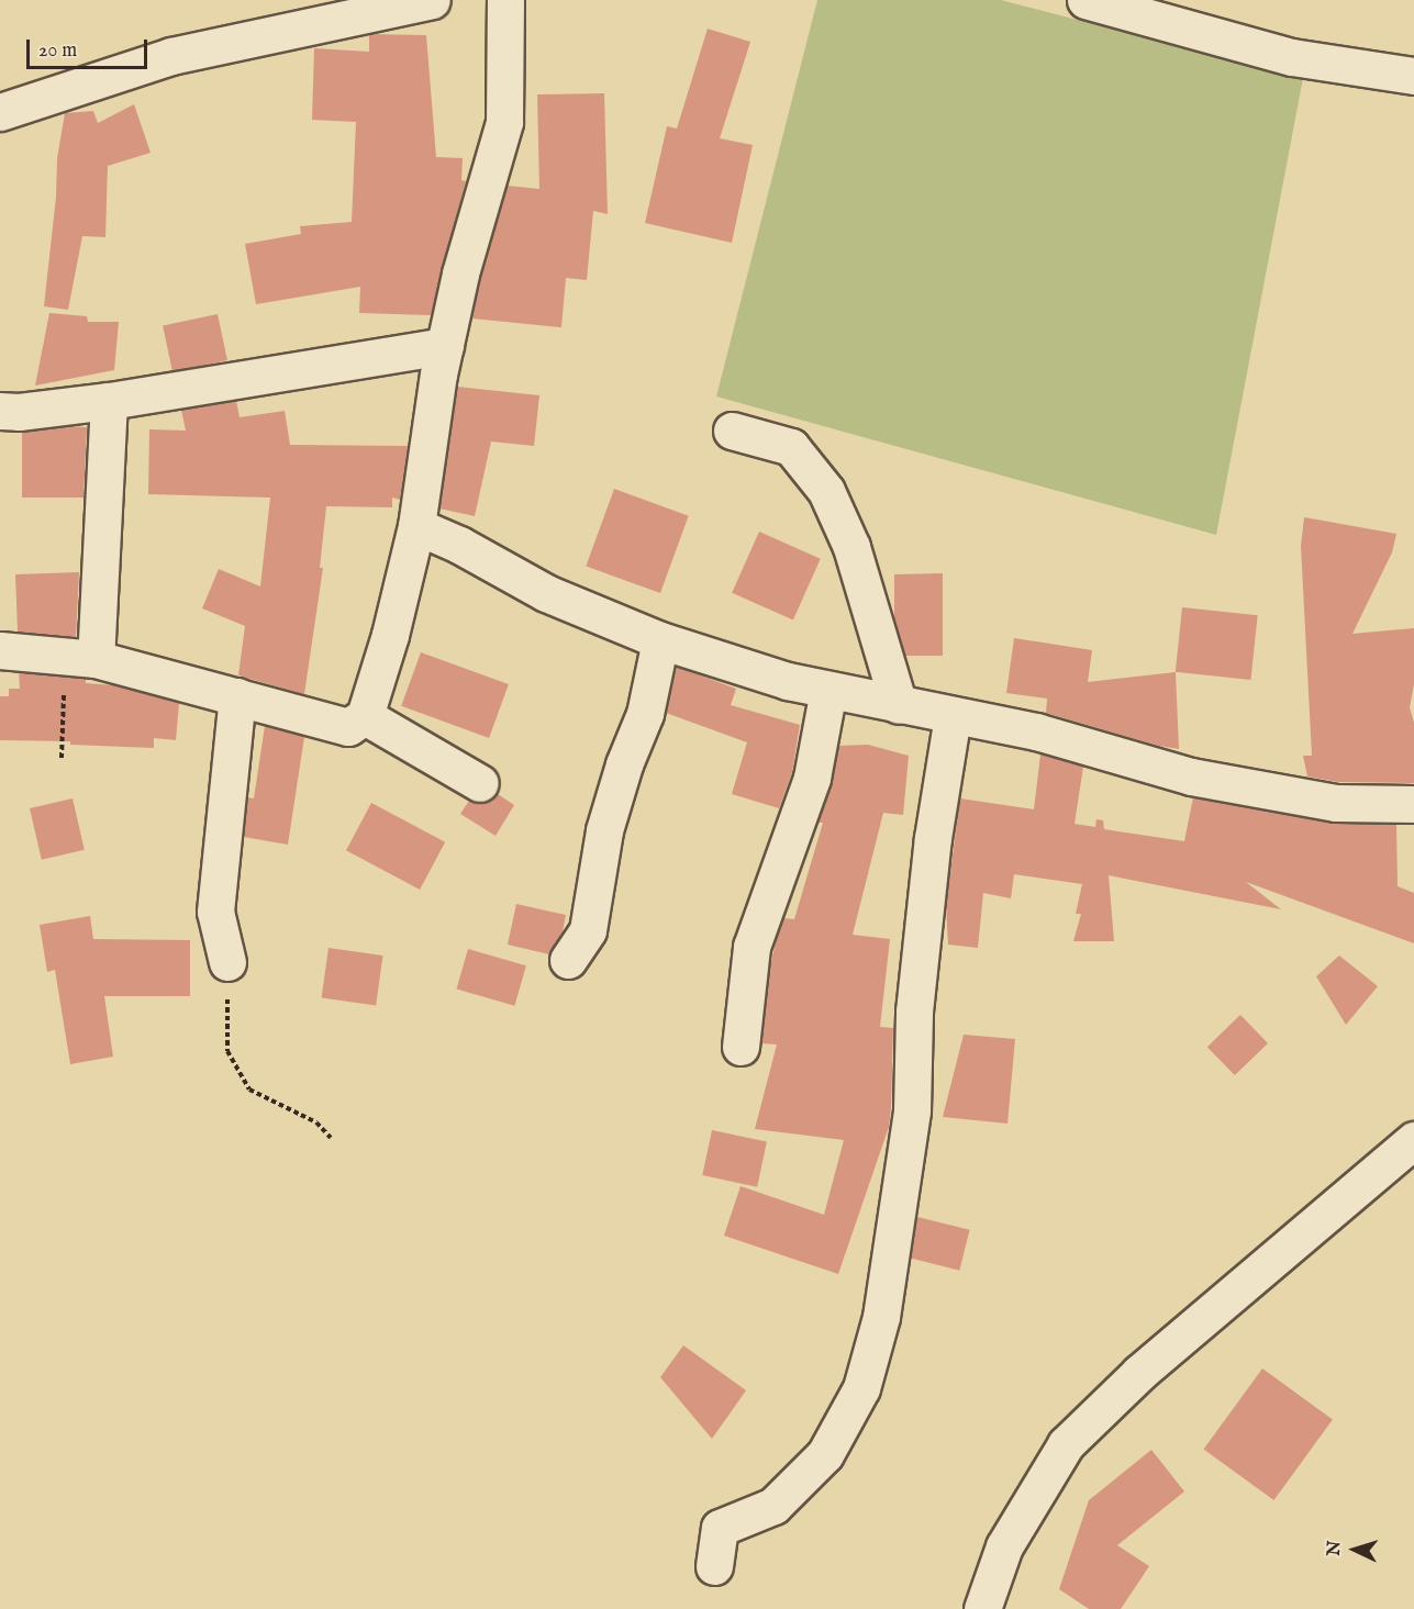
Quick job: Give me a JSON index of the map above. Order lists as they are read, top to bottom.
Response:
{
  "scale_bar": "20 m",
  "north": "left"
}
